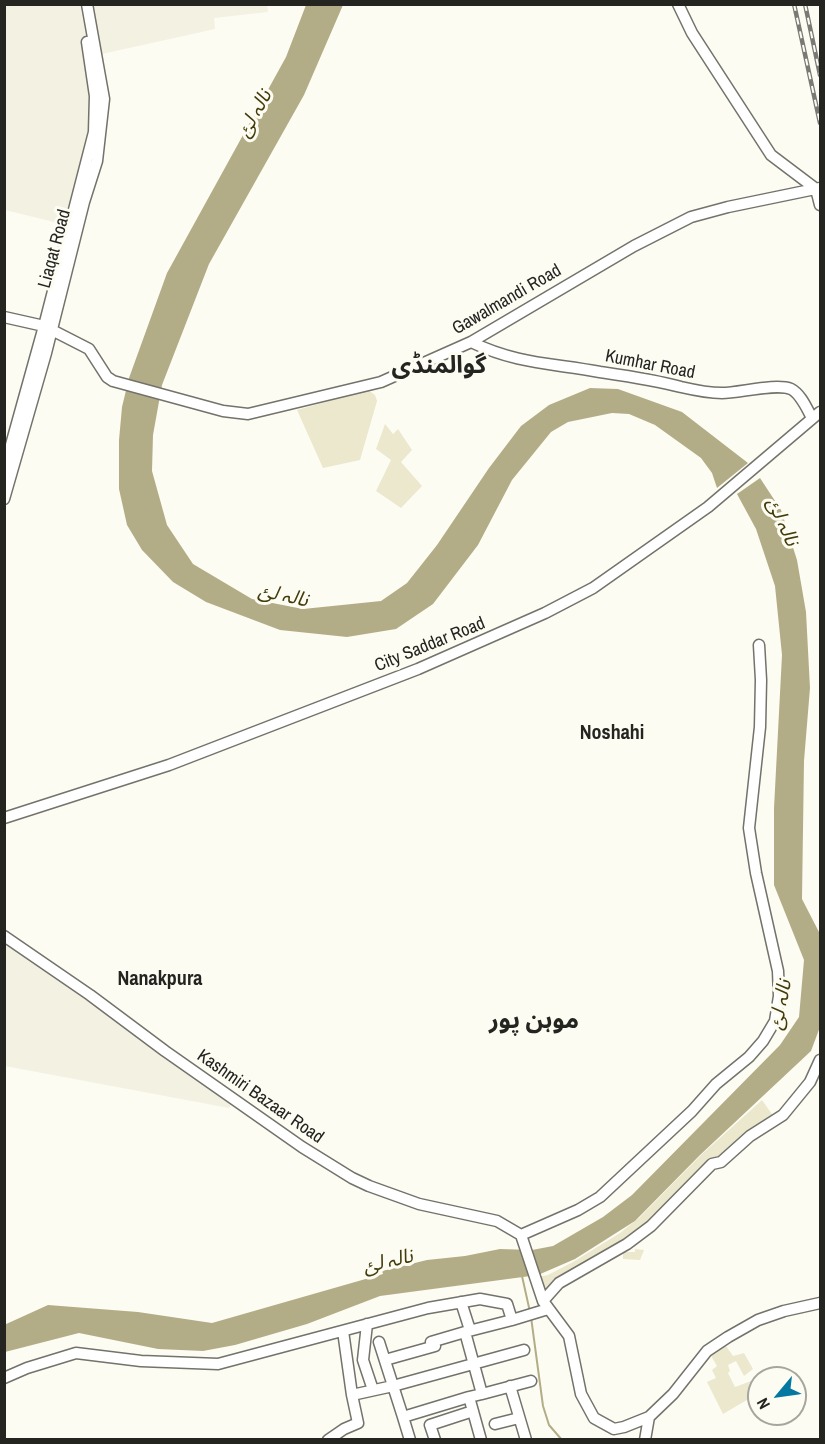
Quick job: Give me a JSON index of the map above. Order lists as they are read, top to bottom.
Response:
{
  "streets": {
    "street": [
      "Liaqat Road",
      "Gawalmandi Road",
      "Kumhar Road",
      "City Saddar Road",
      "Kashmiri Bazaar Road"
    ]
  },
  "crossings": [
    ["Liaqat Road", "Gawalmandi Road"],
    ["Gawalmandi Road", "Kumhar Road"],
    ["Kumhar Road", "City Saddar Road"]
  ],
  "districts": [
    "گوالمنڈی",
    "Noshahi",
    "Nanakpura",
    "موہن پور"
  ],
  "water": ["نالہ لئ"],
  "north": "bottom left"
}
